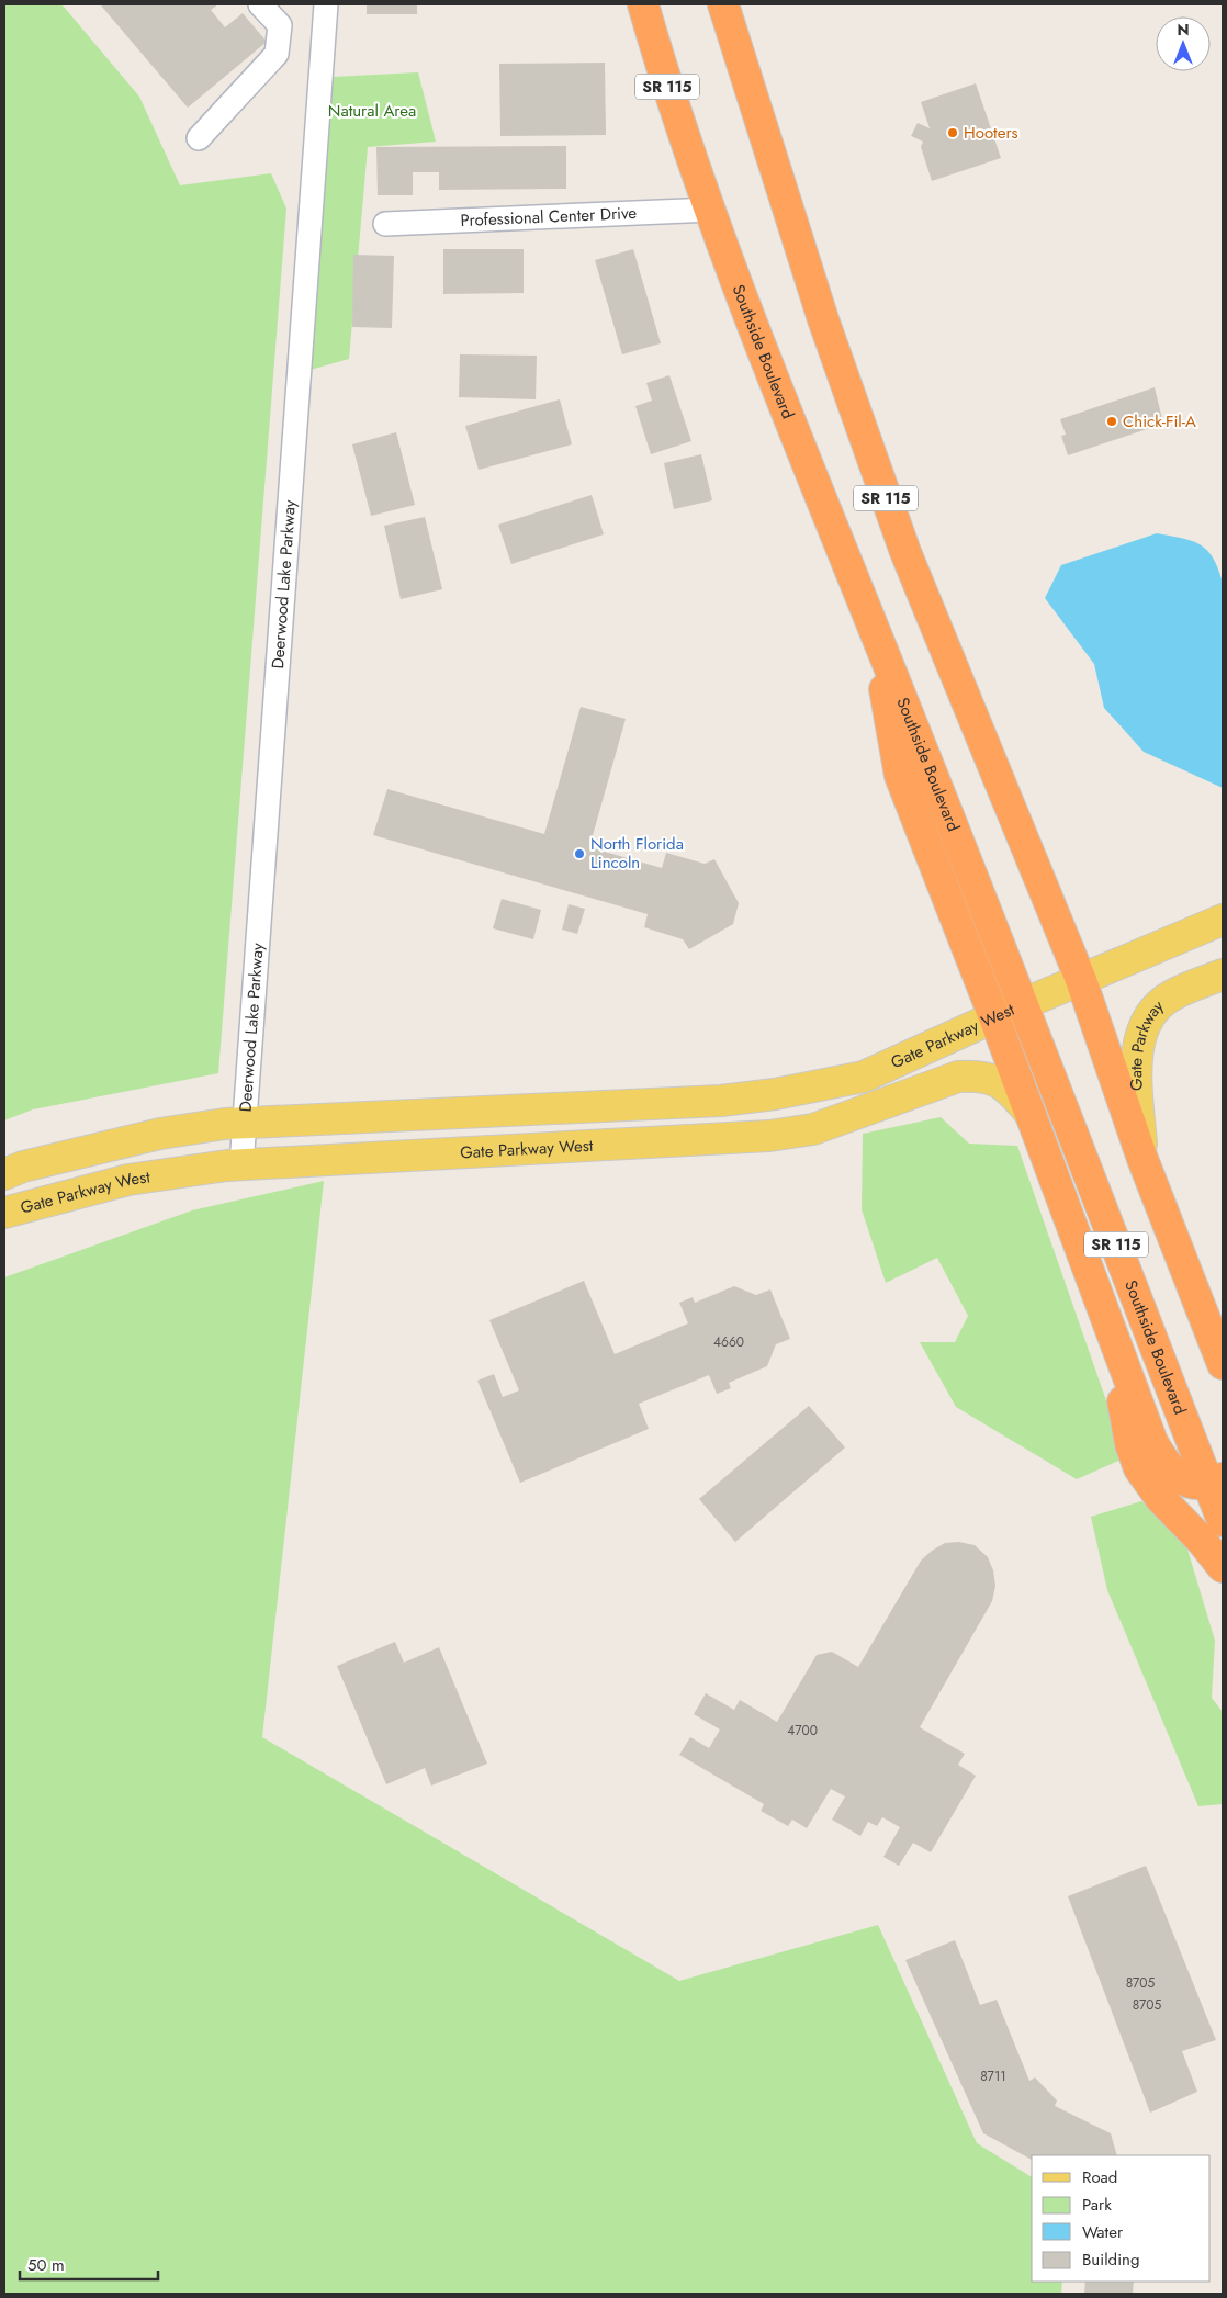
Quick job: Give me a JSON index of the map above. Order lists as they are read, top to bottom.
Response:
{
  "streets": {
    "highway": ["SR 115", "Southside Boulevard"],
    "main road": ["Gate Parkway West", "Gate Parkway"],
    "street": ["Professional Center Drive", "Deerwood Lake Parkway"]
  },
  "crossings": [
    ["SR 115", "Gate Parkway"],
    ["Professional Center Drive", "Southside Boulevard"],
    ["Southside Boulevard", "Gate Parkway West"],
    ["Deerwood Lake Parkway", "Gate Parkway West"]
  ],
  "parks": ["Natural Area"],
  "places": ["Hooters", "Chick-Fil-A", "North Florida Lincoln"],
  "house_numbers": [
    "4660",
    "4700",
    "8705",
    "8705",
    "8711"
  ],
  "legend": [
    "Road",
    "Park",
    "Water",
    "Building"
  ],
  "scale_bar": "50 m",
  "north": "top"
}
